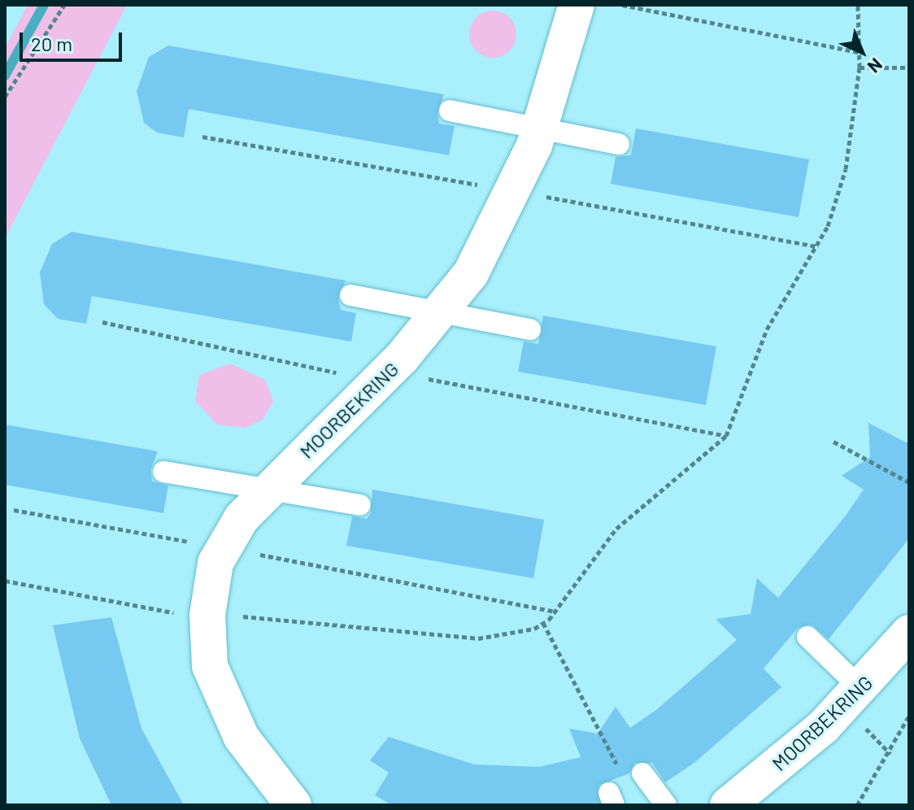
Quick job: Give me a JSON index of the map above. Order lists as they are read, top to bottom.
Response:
{
  "streets": {
    "street": ["MOORBEKRING"]
  },
  "scale_bar": "20 m",
  "north": "bottom right"
}
